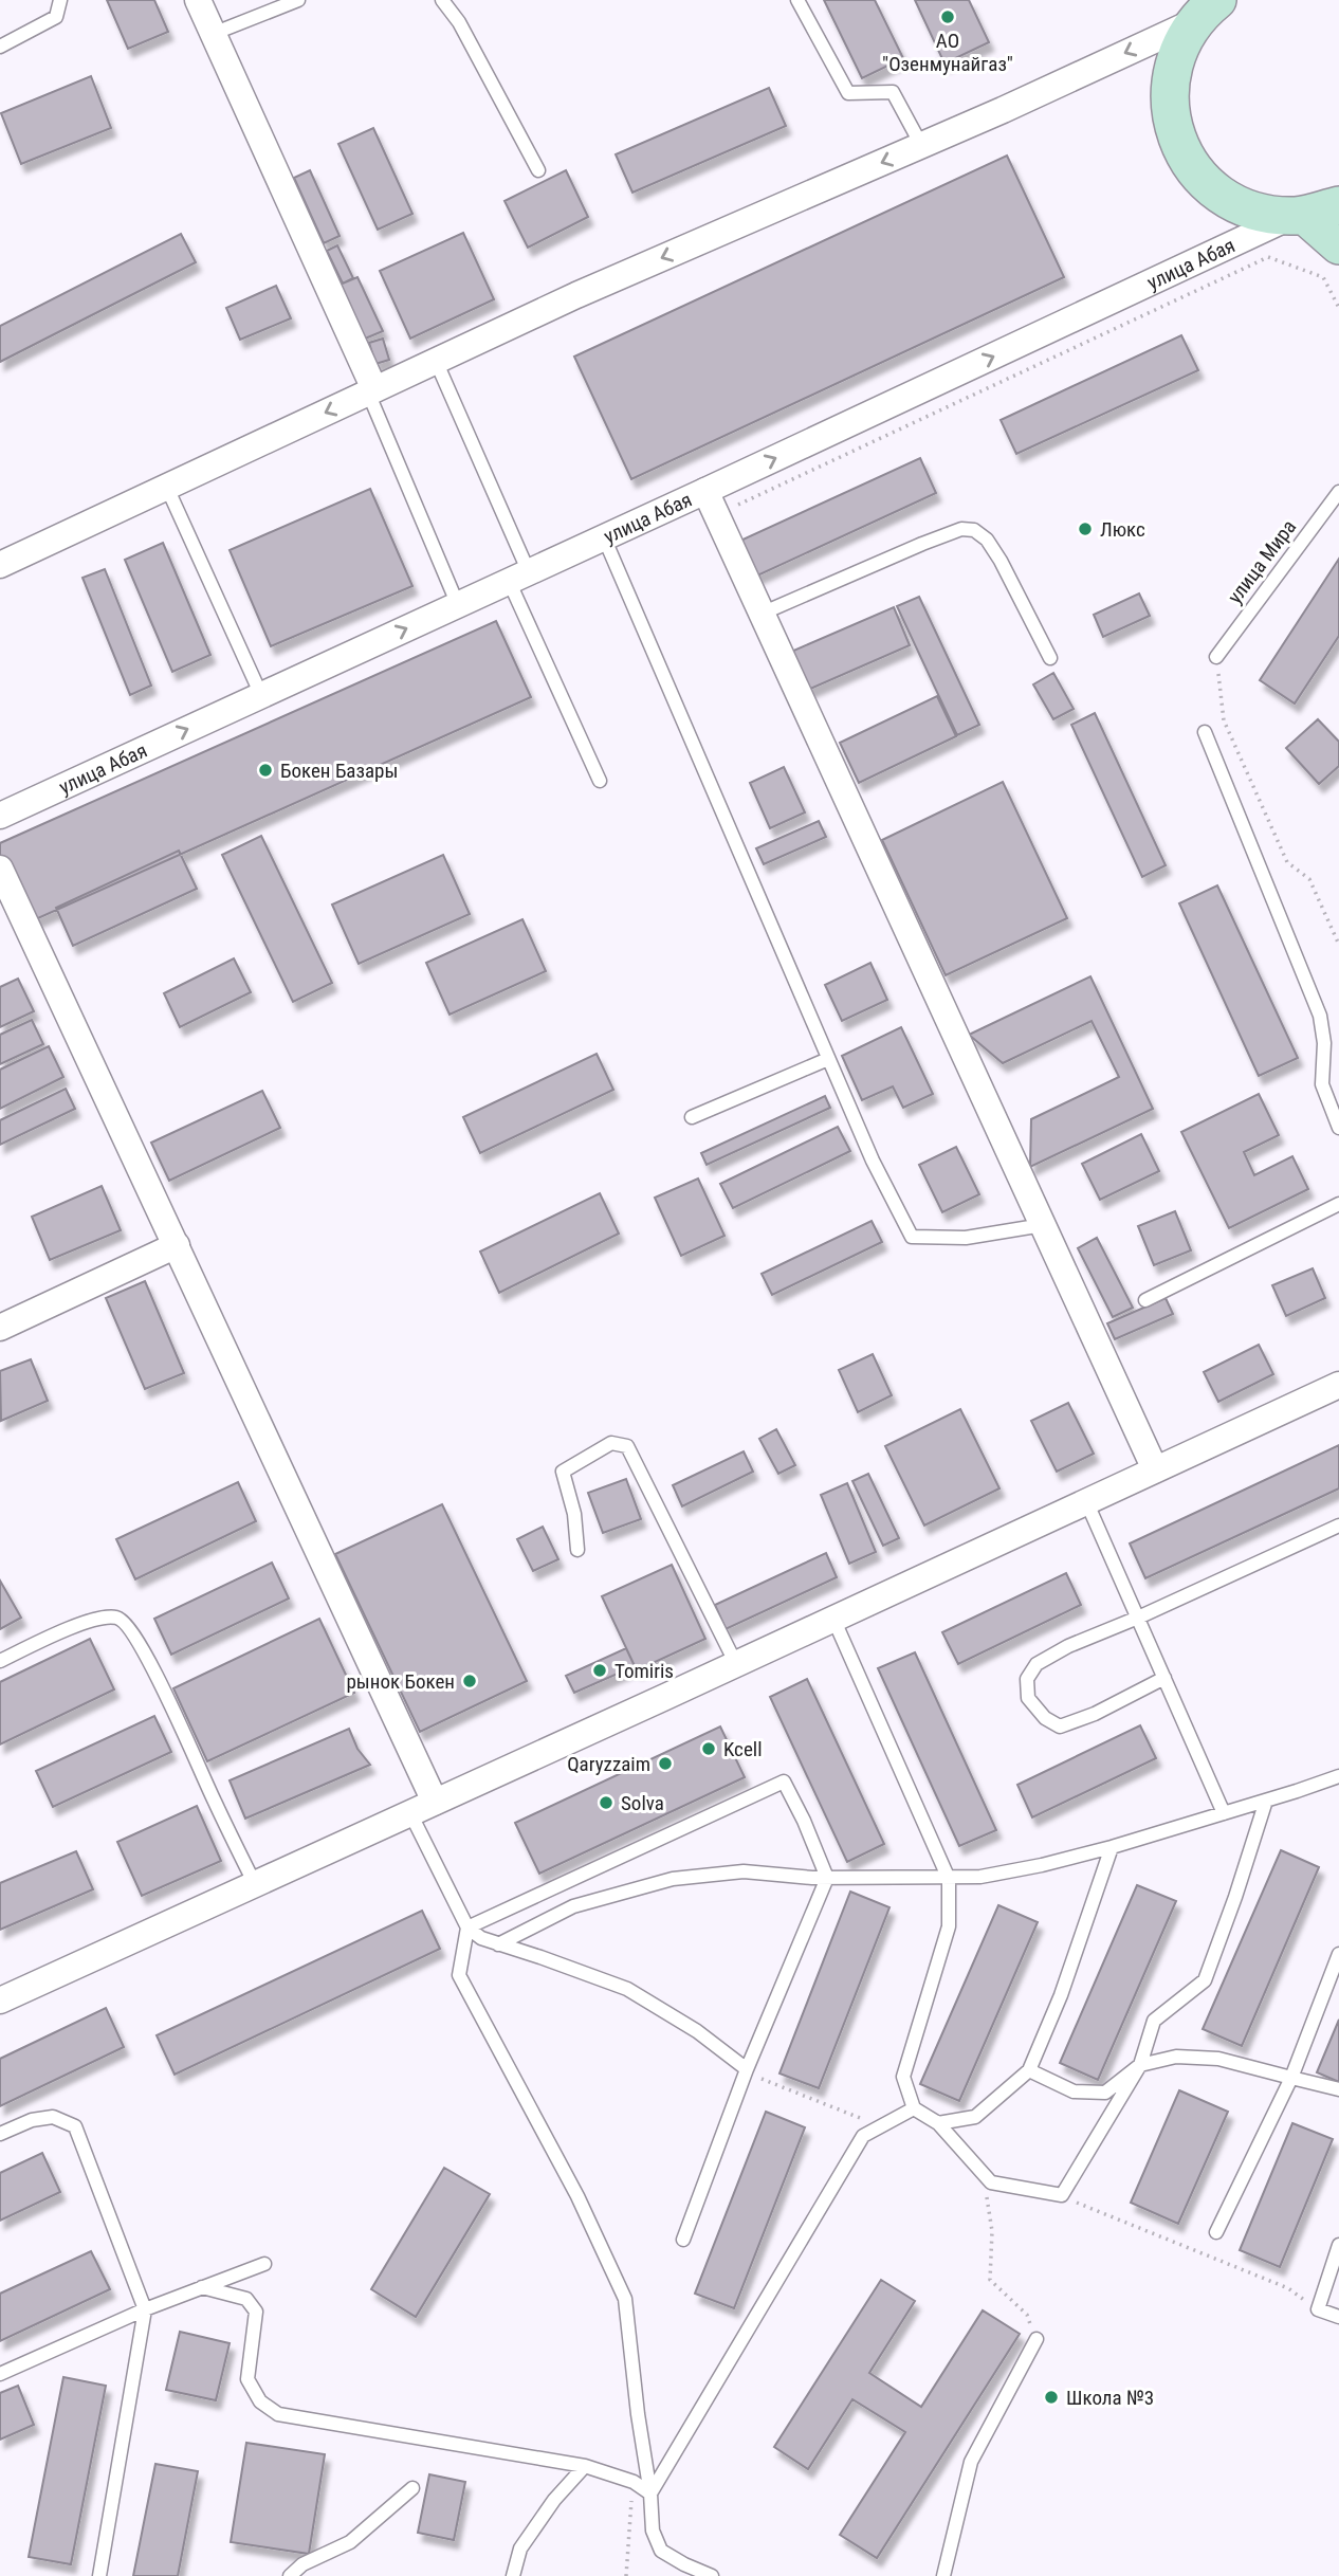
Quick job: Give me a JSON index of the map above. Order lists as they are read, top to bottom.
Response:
{
  "streets": {
    "street": ["улица Абая"],
    "lane": ["улица Мира"]
  },
  "places": [
    "АО \"Озенмунайгаз\"",
    "Люкс",
    "Бокен Базары",
    "Tomiris",
    "рынок Бокен",
    "Kcell",
    "Qaryzzaim",
    "Solva",
    "Школа №3"
  ]
}
